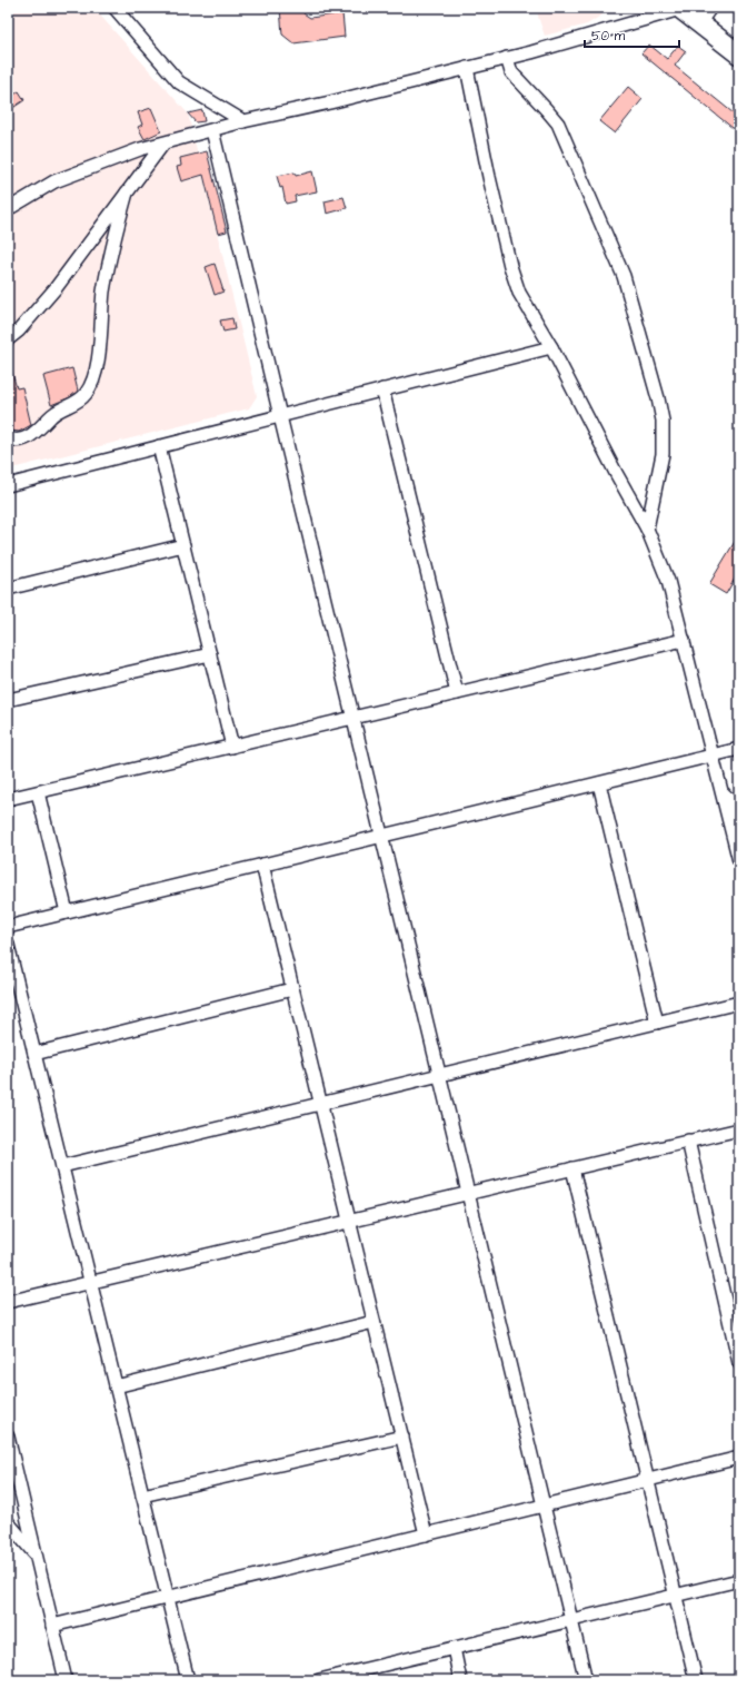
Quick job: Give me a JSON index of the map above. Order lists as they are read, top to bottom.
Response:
{
  "scale_bar": "50 m"
}
